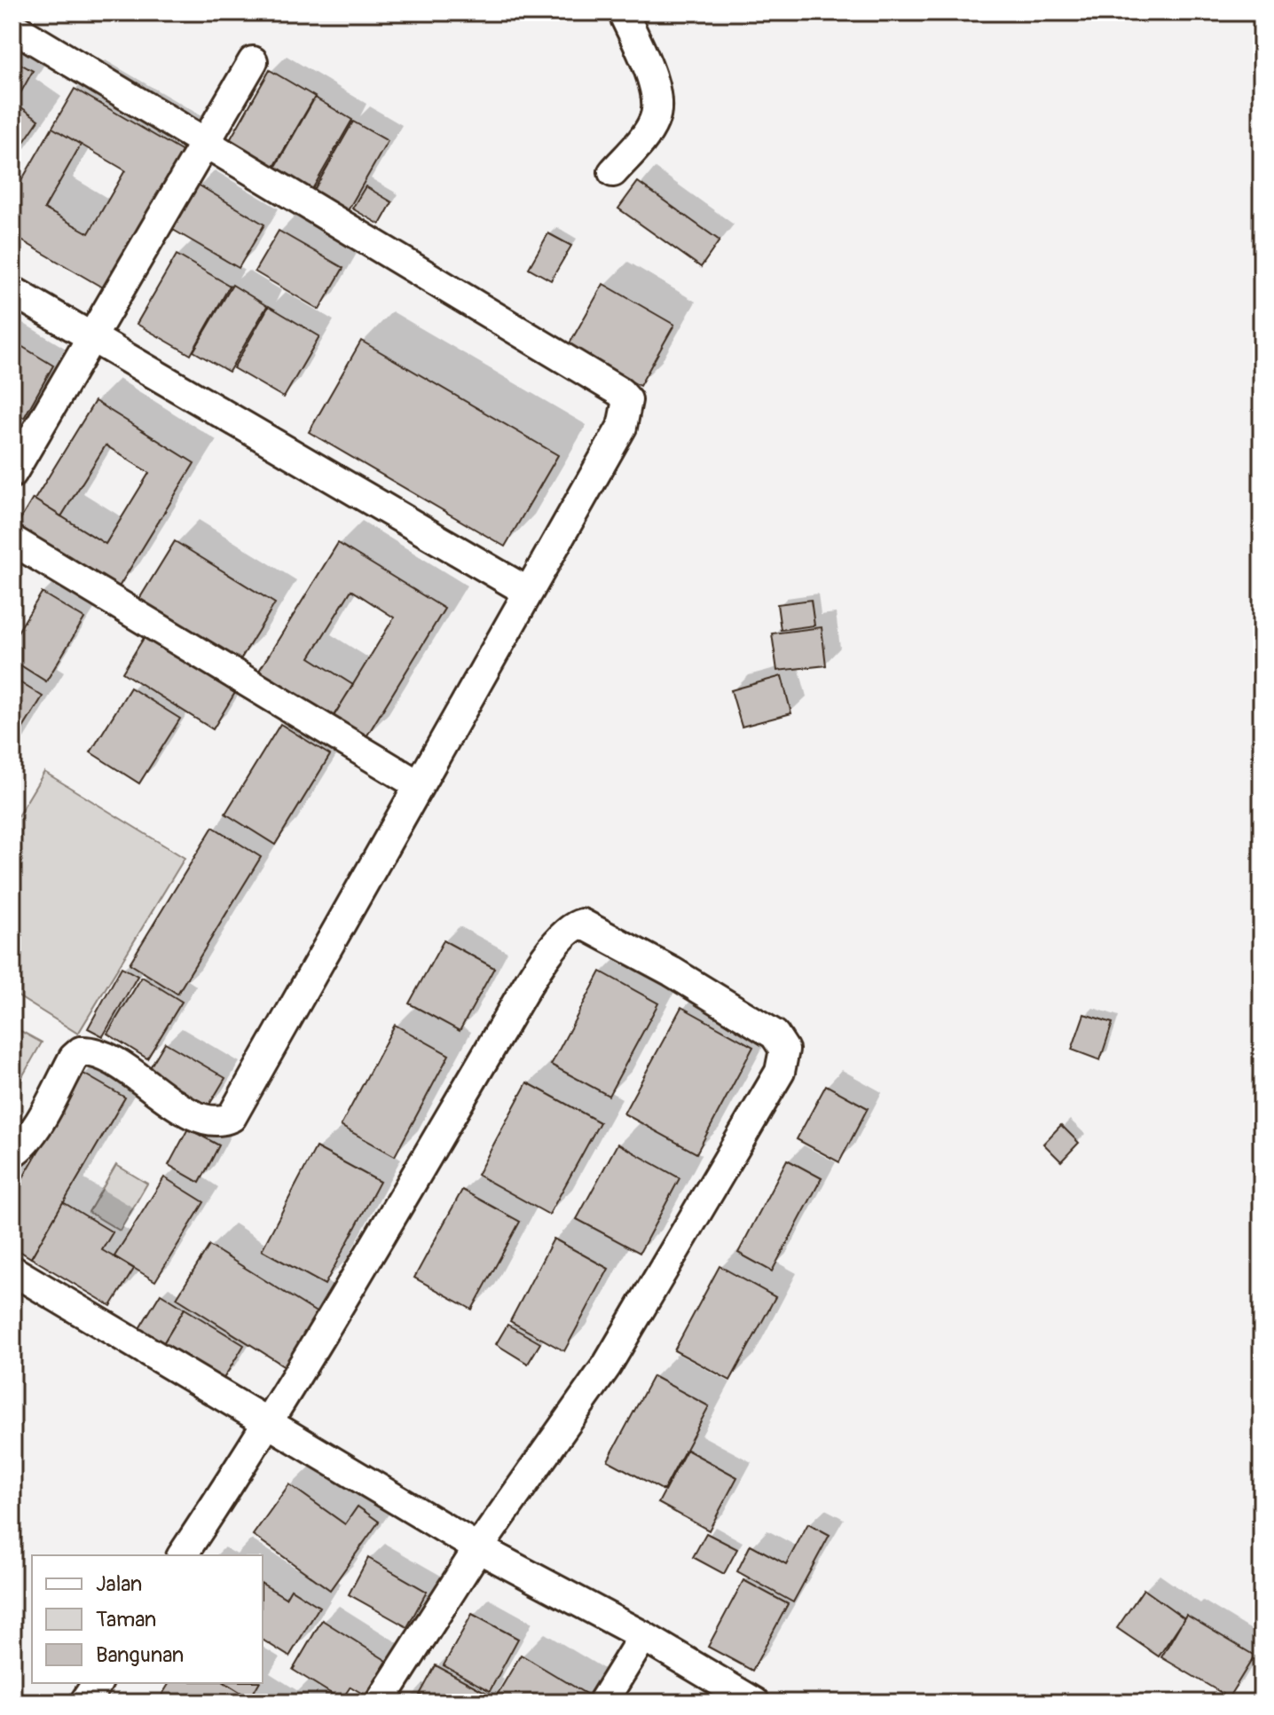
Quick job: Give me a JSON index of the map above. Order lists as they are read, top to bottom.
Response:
{
  "legend": ["Jalan", "Taman", "Bangunan"]
}
